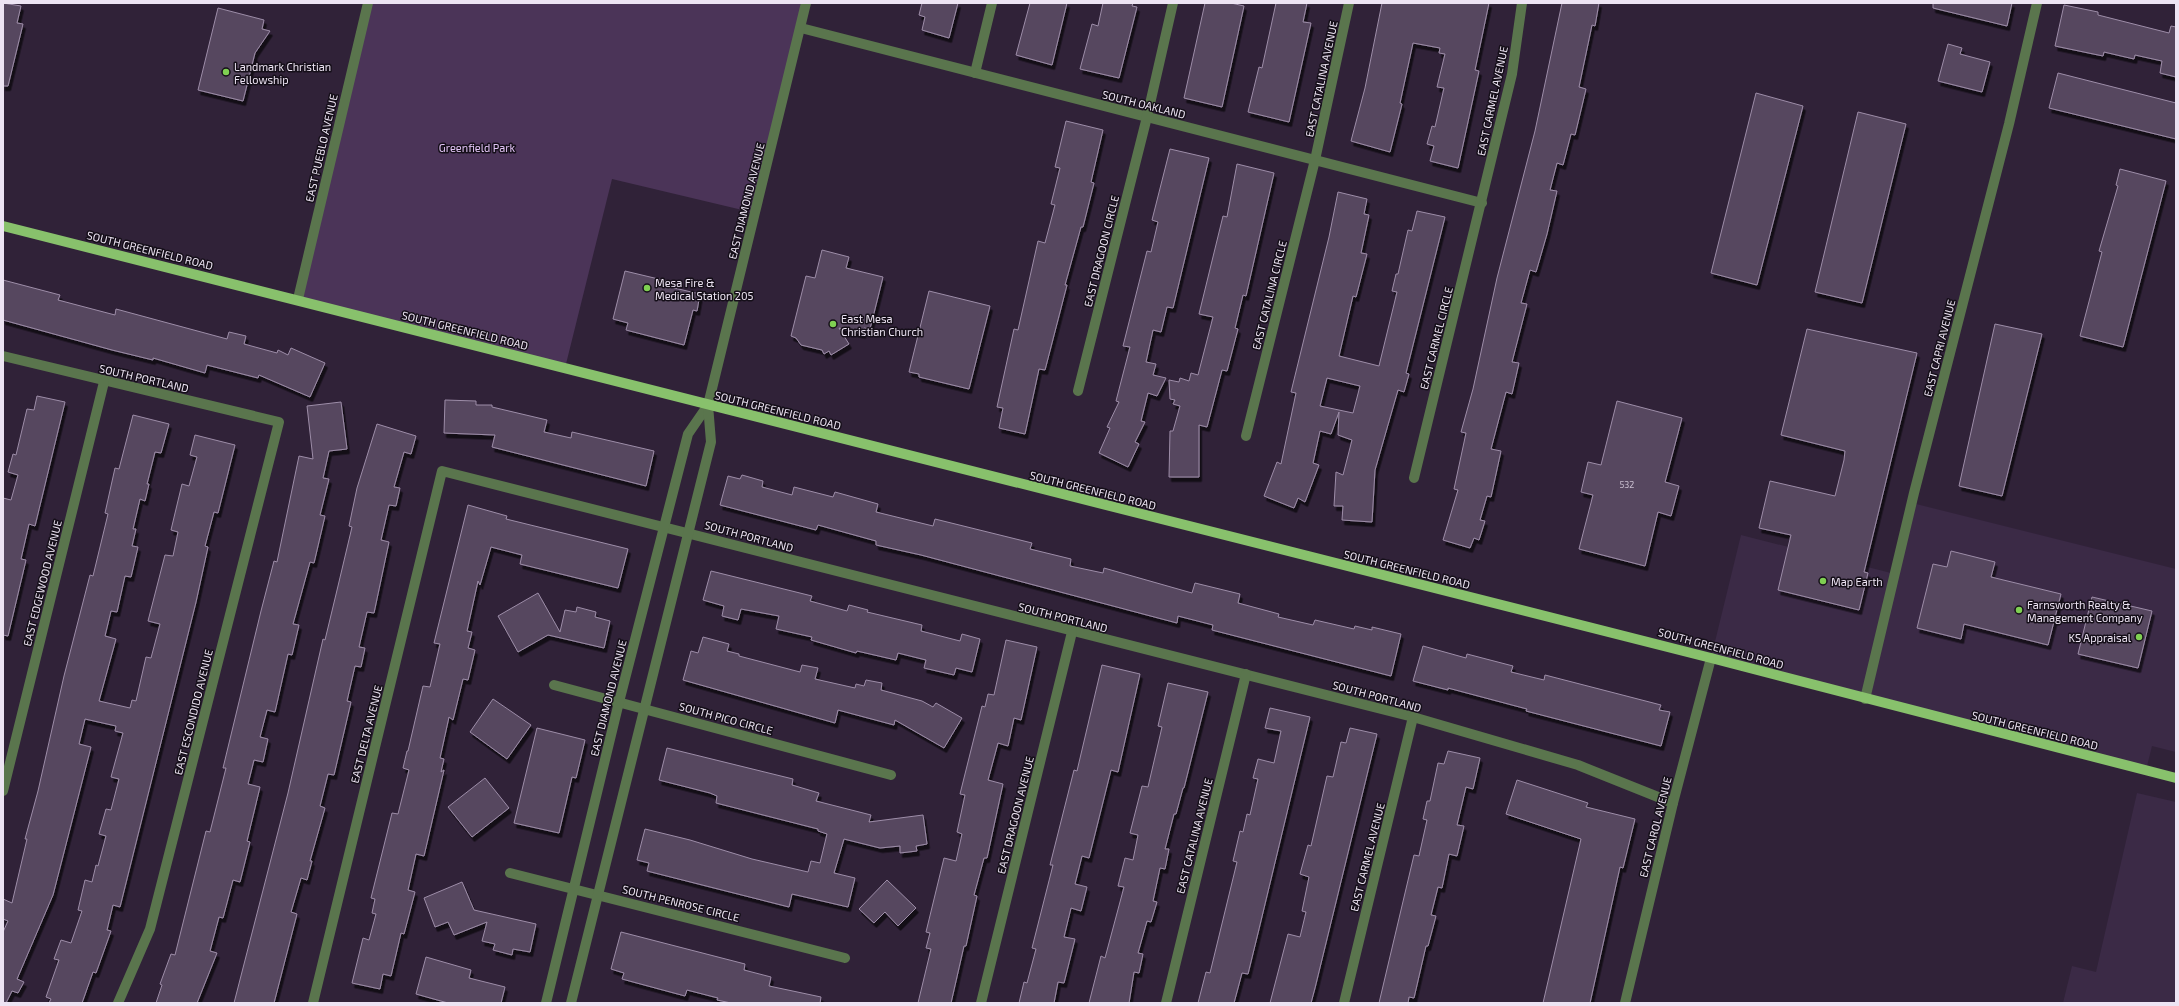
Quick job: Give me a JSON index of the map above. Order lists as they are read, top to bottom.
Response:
{
  "streets": {
    "main road": ["SOUTH GREENFIELD ROAD"],
    "street": [
      "EAST CATALINA AVENUE",
      "EAST CARMEL AVENUE",
      "SOUTH OAKLAND",
      "EAST PUEBLO AVENUE",
      "EAST DIAMOND AVENUE",
      "EAST DRAGOON CIRCLE",
      "EAST CATALINA CIRCLE",
      "EAST CARMEL CIRCLE",
      "EAST CAPRI AVENUE",
      "SOUTH PORTLAND",
      "EAST EDGEWOOD AVENUE",
      "EAST ESCONDIDO AVENUE",
      "SOUTH PICO CIRCLE",
      "EAST DELTA AVENUE",
      "EAST DRAGOON AVENUE",
      "EAST CAROL AVENUE",
      "SOUTH PENROSE CIRCLE"
    ]
  },
  "crossings": [
    ["EAST CATALINA AVENUE", "SOUTH OAKLAND"],
    ["EAST CATALINA AVENUE", "EAST CATALINA CIRCLE"],
    ["EAST CATALINA AVENUE", "SOUTH PORTLAND"],
    ["EAST CARMEL AVENUE", "SOUTH OAKLAND"],
    ["EAST CARMEL AVENUE", "EAST CARMEL CIRCLE"],
    ["EAST CARMEL AVENUE", "SOUTH PORTLAND"],
    ["SOUTH OAKLAND", "EAST DIAMOND AVENUE"],
    ["SOUTH OAKLAND", "EAST DRAGOON CIRCLE"],
    ["SOUTH OAKLAND", "EAST CATALINA CIRCLE"],
    ["SOUTH OAKLAND", "EAST CARMEL CIRCLE"],
    ["EAST PUEBLO AVENUE", "SOUTH GREENFIELD ROAD"],
    ["EAST DIAMOND AVENUE", "SOUTH GREENFIELD ROAD"],
    ["EAST DIAMOND AVENUE", "SOUTH PORTLAND"],
    ["EAST DIAMOND AVENUE", "SOUTH PICO CIRCLE"],
    ["EAST DIAMOND AVENUE", "SOUTH PENROSE CIRCLE"],
    ["SOUTH GREENFIELD ROAD", "EAST CAPRI AVENUE"],
    ["SOUTH GREENFIELD ROAD", "EAST CAROL AVENUE"],
    ["SOUTH PORTLAND", "EAST EDGEWOOD AVENUE"],
    ["SOUTH PORTLAND", "EAST ESCONDIDO AVENUE"],
    ["SOUTH PORTLAND", "EAST DELTA AVENUE"],
    ["SOUTH PORTLAND", "EAST DRAGOON AVENUE"],
    ["SOUTH PORTLAND", "EAST CAROL AVENUE"]
  ],
  "parks": ["Greenfield Park"],
  "places": [
    "Landmark Christian Fellowship",
    "Mesa Fire & Medical Station 205",
    "East Mesa Christian Church",
    "Map Earth",
    "Farnsworth Realty & Management Company",
    "KS Appraisal"
  ],
  "house_numbers": ["532"]
}
